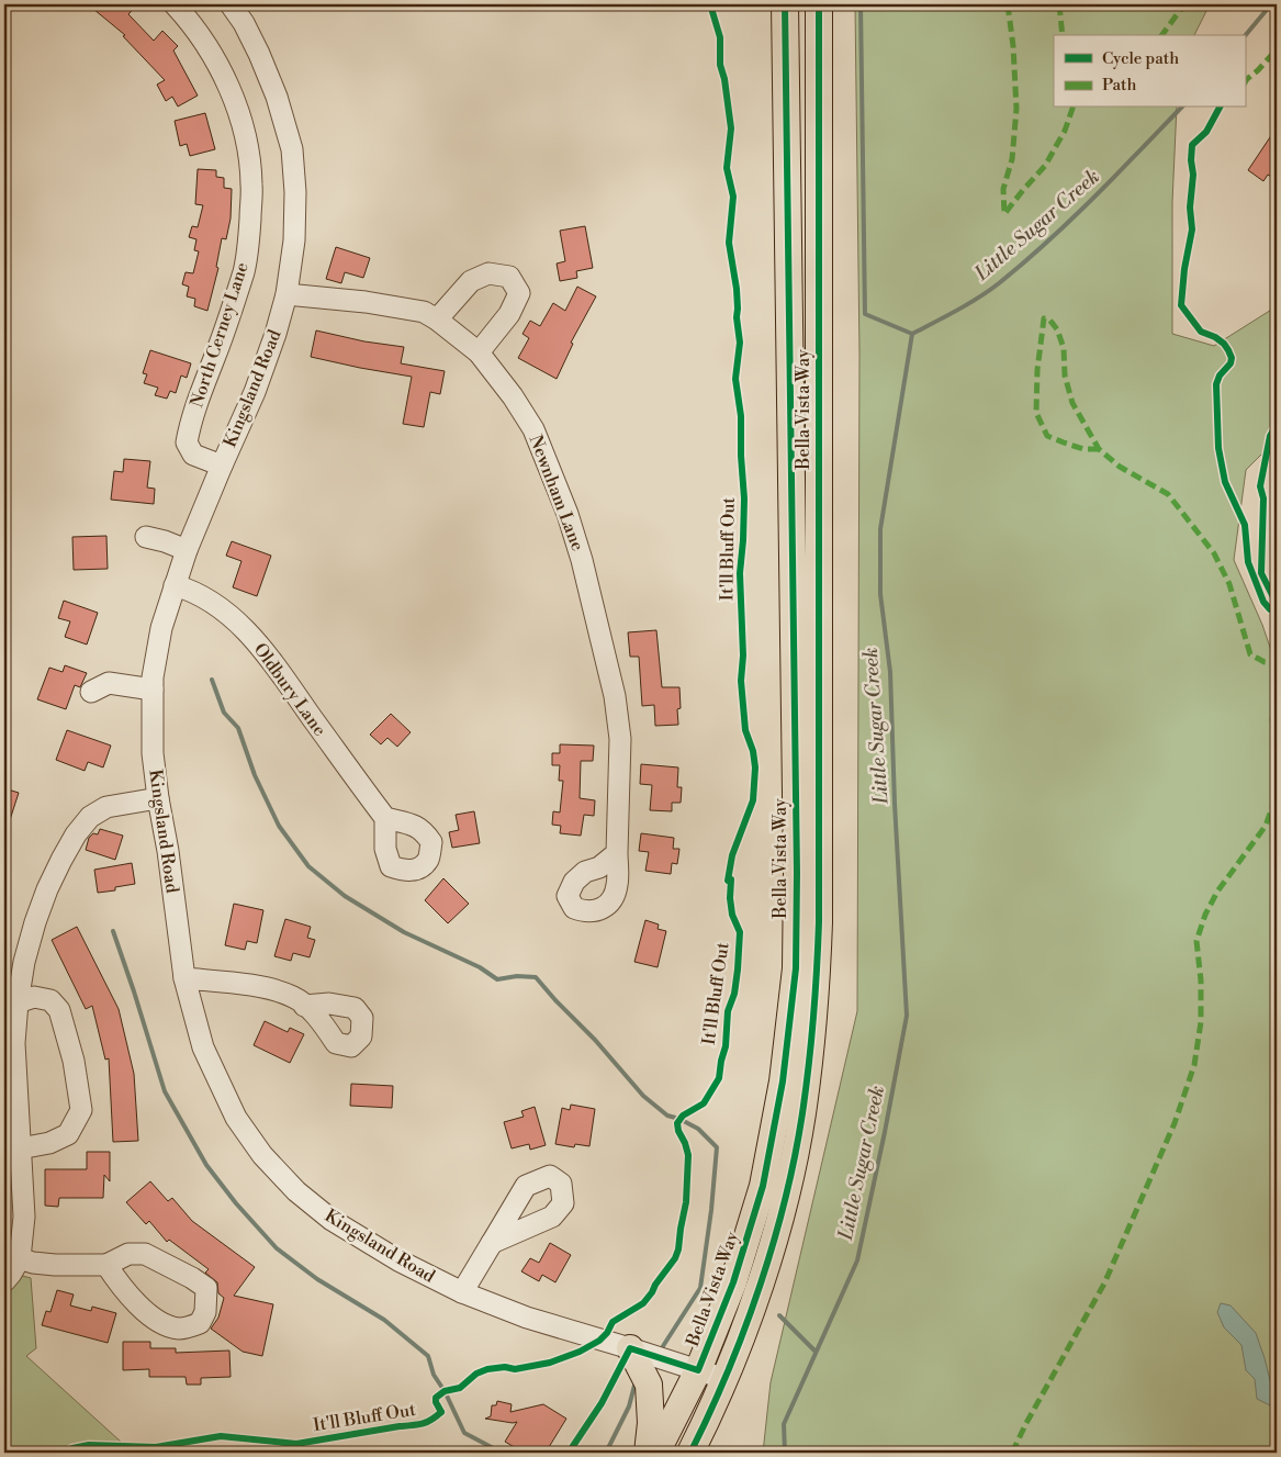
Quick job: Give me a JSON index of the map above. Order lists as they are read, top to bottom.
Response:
{
  "streets": {
    "main road": ["Bella Vista Way"],
    "street": [
      "North Cerney Lane",
      "Kingsland Road",
      "Newnham Lane",
      "Oldbury Lane"
    ],
    "cycle path": ["It'll Bluff Out"]
  },
  "crossings": [
    ["North Cerney Lane", "Kingsland Road"],
    ["Kingsland Road", "Bella Vista Way"],
    ["Kingsland Road", "Newnham Lane"],
    ["Kingsland Road", "Oldbury Lane"]
  ],
  "water": ["Little Sugar Creek"],
  "legend": ["Cycle path", "Path"]
}
